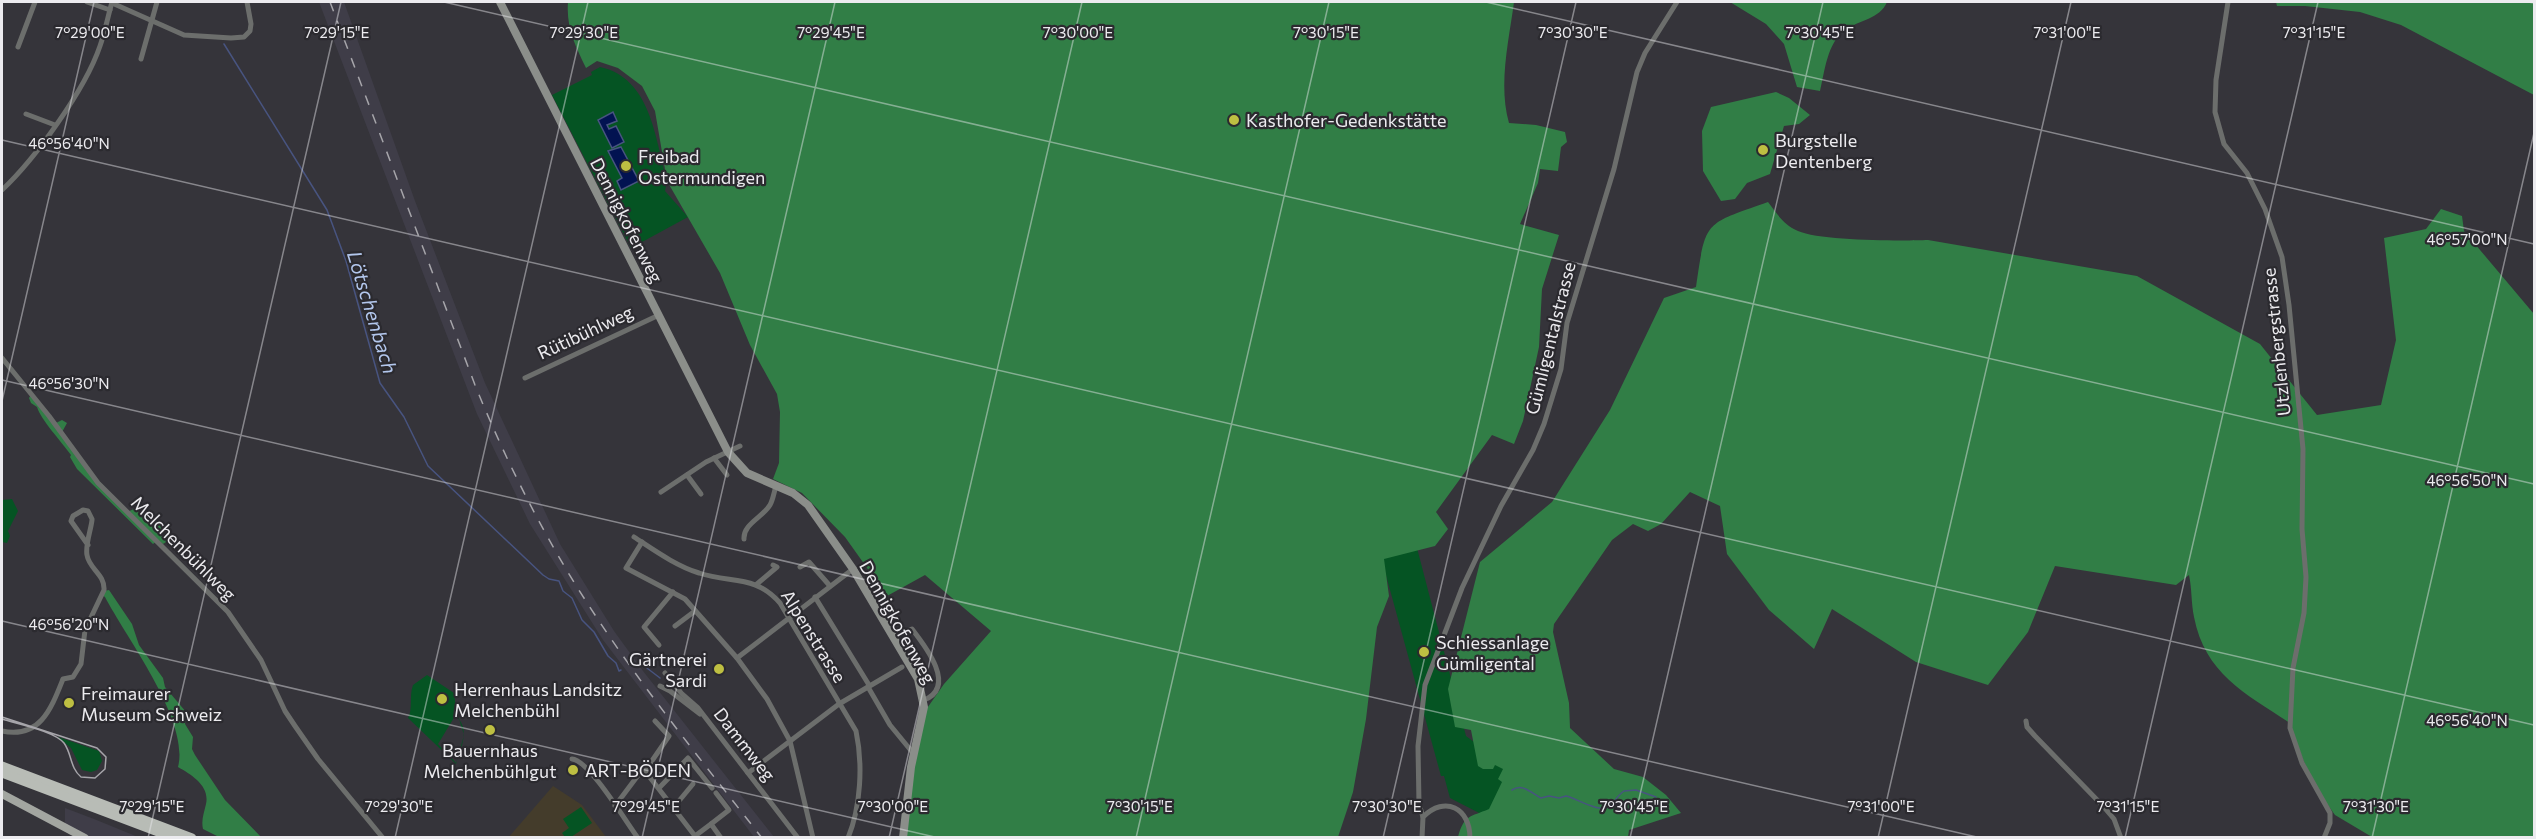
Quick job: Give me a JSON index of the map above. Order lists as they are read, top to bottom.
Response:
{
  "streets": {
    "street": [
      "Dennigkofenweg",
      "Rütibühlweg",
      "Gümligentalstrasse",
      "Utzlenbergstrasse",
      "Melchenbühlweg",
      "Alpenstrasse",
      "Dammweg"
    ]
  },
  "crossings": [
    ["Dennigkofenweg", "Rütibühlweg"]
  ],
  "water": ["Lötschenbach"],
  "places": [
    "Kasthofer-Gedenkstätte",
    "Burgstelle Dentenberg",
    "Freibad Ostermundigen",
    "Schiessanlage Gümligental",
    "Gärtnerei Sardi",
    "Herrenhaus Landsitz Melchenbühl",
    "Freimaurer Museum Schweiz",
    "Bauernhaus Melchenbühlgut",
    "ART-BÖDEN"
  ],
  "coordinates": [
    "7°29'00\"E",
    "7°29'15\"E",
    "7°29'30\"E",
    "7°29'45\"E",
    "7°30'00\"E",
    "7°30'15\"E",
    "7°30'30\"E",
    "7°30'45\"E",
    "7°31'00\"E",
    "7°31'15\"E",
    "46°56'40\"N",
    "46°57'00\"N",
    "46°56'30\"N",
    "46°56'50\"N",
    "46°56'20\"N",
    "7°31'30\"E"
  ]
}
